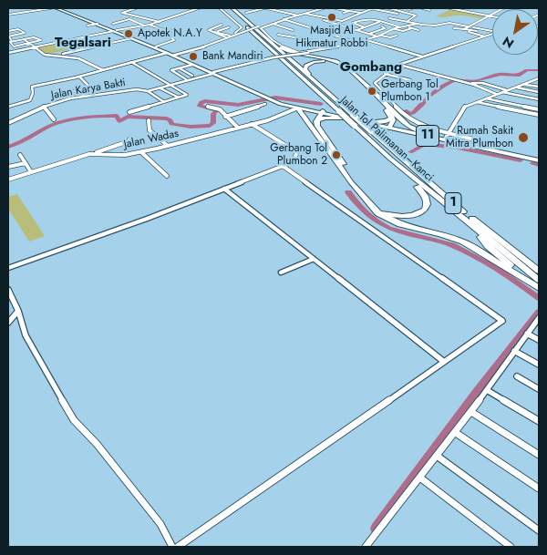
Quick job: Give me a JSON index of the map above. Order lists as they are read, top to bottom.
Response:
{
  "streets": {
    "highway": ["11", "Jalan Tol Palimanan–Kanci", "1"],
    "street": ["Jalan Karya Bakti", "Jalan Wadas"]
  },
  "crossings": [
    ["Jalan Karya Bakti", "11"],
    ["11", "Jalan Wadas"]
  ],
  "districts": ["Tegalsari", "Gombang"],
  "places": [
    "Masjid Al Hikmatur Robbi",
    "Apotek N.A.Y",
    "Bank Mandiri",
    "Gerbang Tol Plumbon 1",
    "Rumah Sakit Mitra Plumbon",
    "Gerbang Tol Plumbon 2"
  ],
  "north": "bottom left"
}
